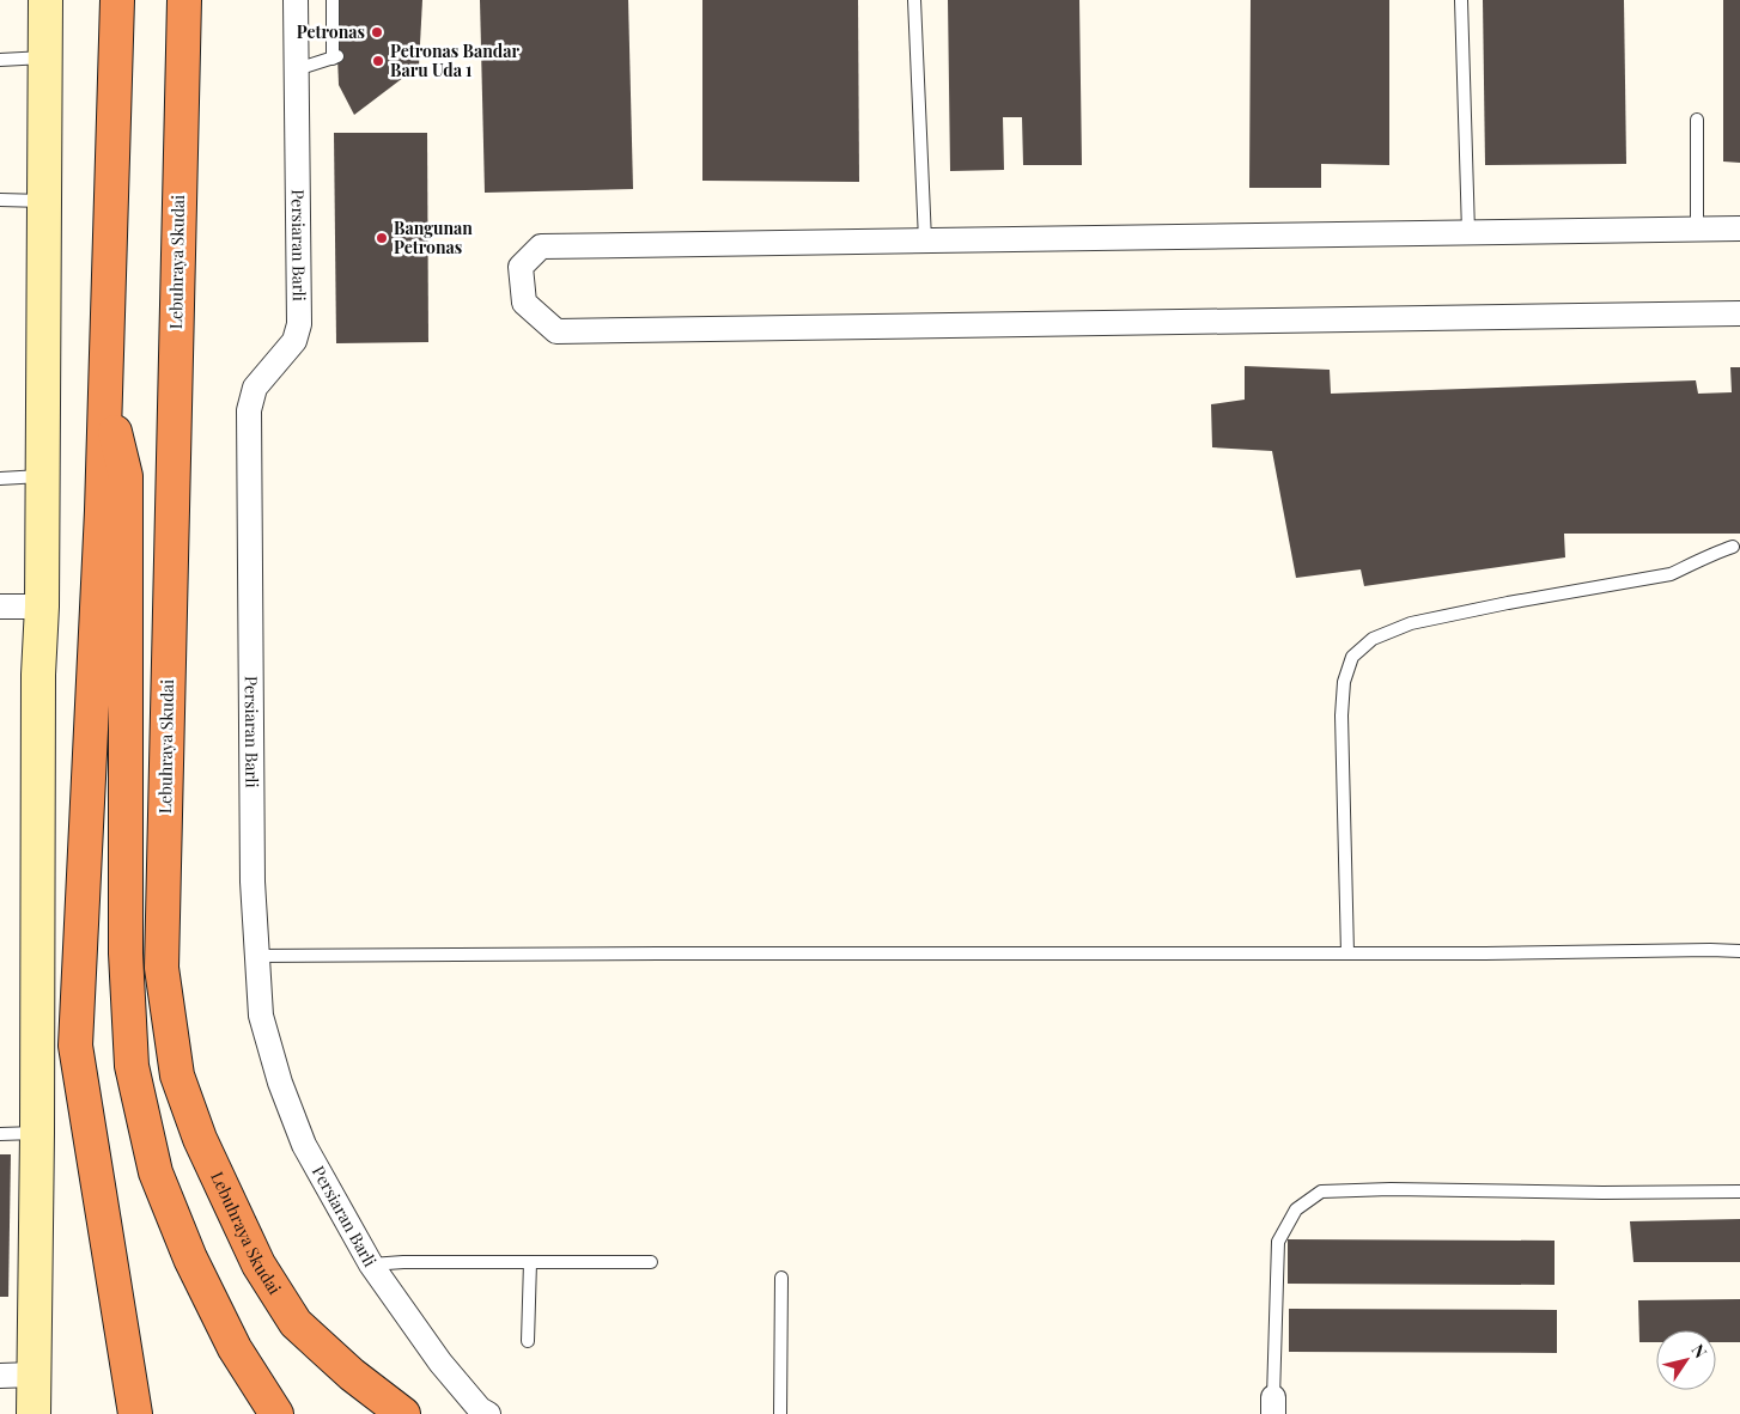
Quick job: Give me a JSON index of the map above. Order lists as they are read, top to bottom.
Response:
{
  "streets": {
    "highway": ["Lebuhraya Skudai"],
    "street": ["Persiaran Barli"]
  },
  "places": ["Petronas", "Petronas Bandar Baru Uda 1", "Bangunan Petronas"],
  "north": "top right"
}
